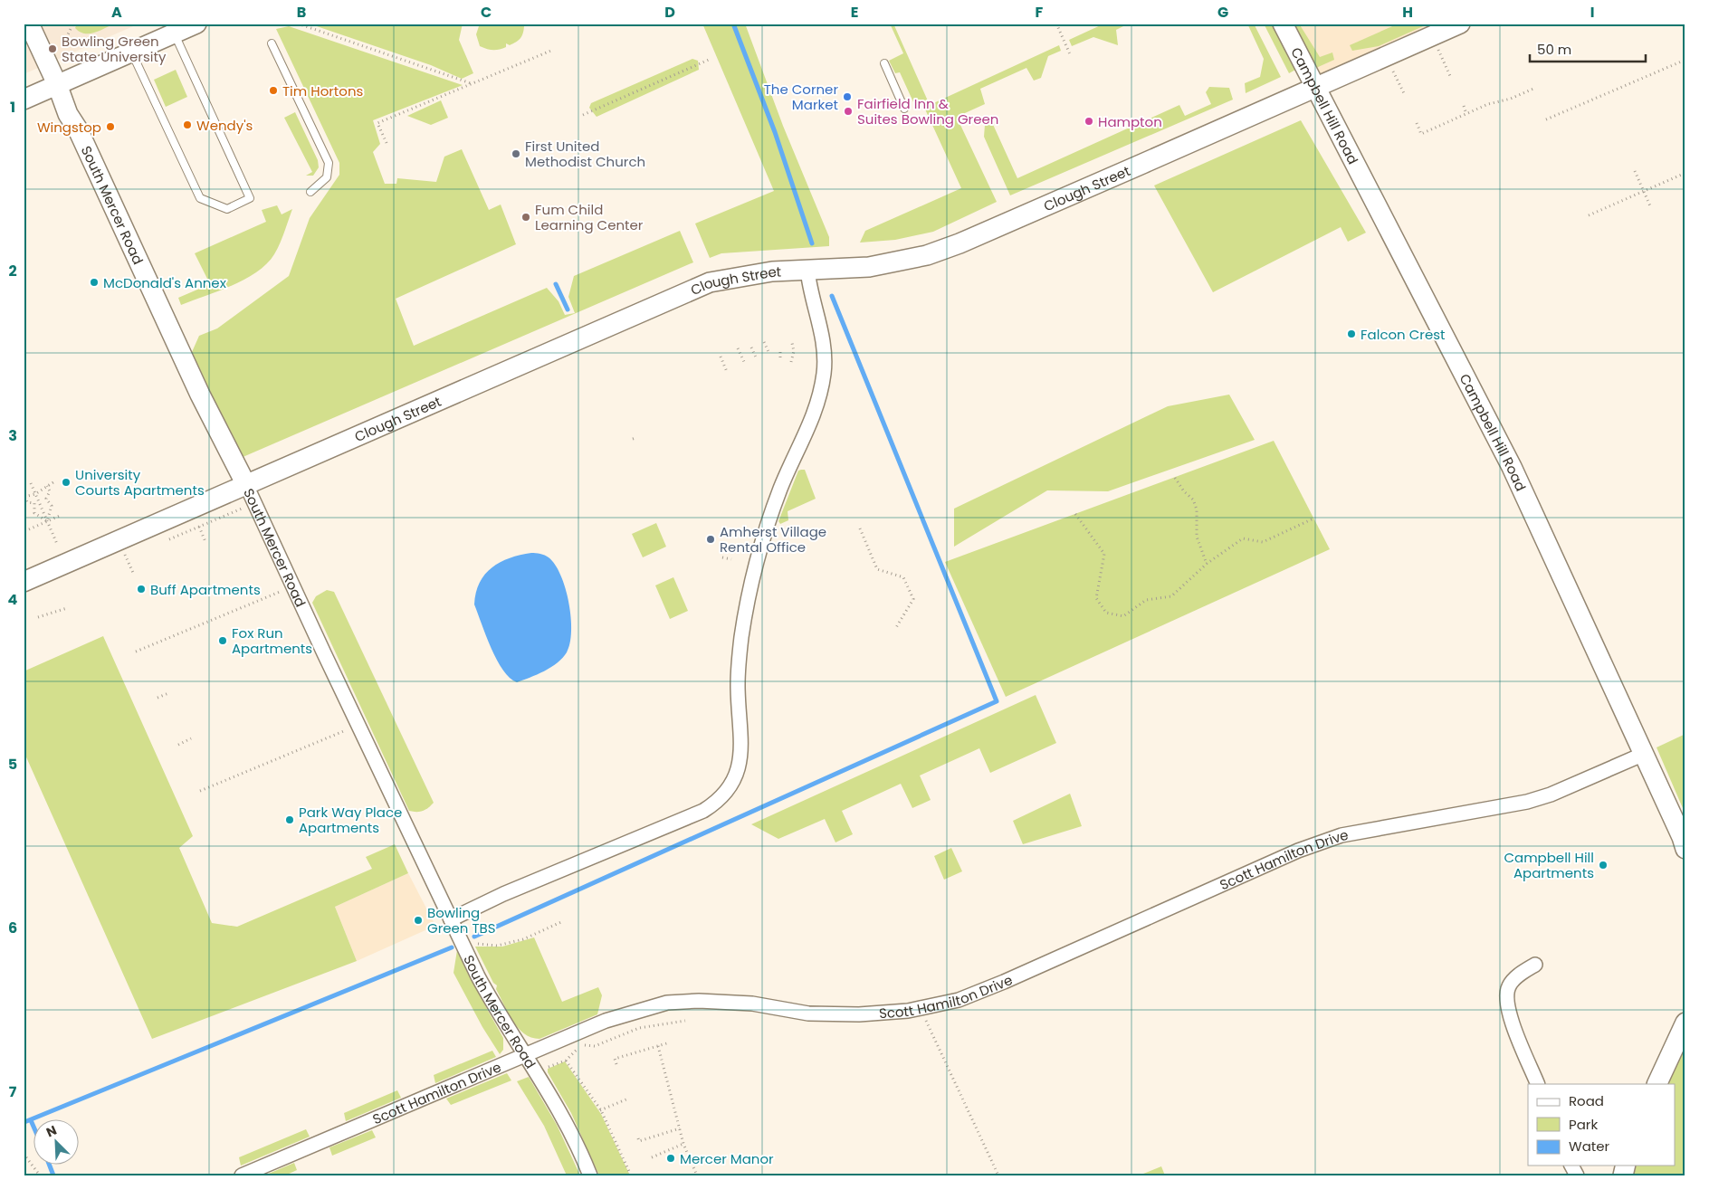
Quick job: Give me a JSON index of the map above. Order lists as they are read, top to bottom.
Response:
{
  "streets": {
    "street": [
      "Campbell Hill Road",
      "Clough Street",
      "South Mercer Road",
      "Scott Hamilton Drive"
    ]
  },
  "crossings": [
    ["Campbell Hill Road", "Clough Street"],
    ["Campbell Hill Road", "Scott Hamilton Drive"],
    ["Clough Street", "South Mercer Road"],
    ["South Mercer Road", "Scott Hamilton Drive"]
  ],
  "places": [
    "Bowling Green State University",
    "Tim Hortons",
    "The Corner Market",
    "Fairfield Inn & Suites Bowling Green",
    "Hampton",
    "Wendy's",
    "Wingstop",
    "First United Methodist Church",
    "Fum Child Learning Center",
    "McDonald's Annex",
    "Falcon Crest",
    "University Courts Apartments",
    "Amherst Village Rental Office",
    "Buff Apartments",
    "Fox Run Apartments",
    "Park Way Place Apartments",
    "Campbell Hill Apartments",
    "Bowling Green TBS",
    "Mercer Manor"
  ],
  "legend": ["Road", "Park", "Water"],
  "scale_bar": "50 m",
  "north": "top left",
  "grid": {
    "columns": [
      "A",
      "B",
      "C",
      "D",
      "E",
      "F",
      "G",
      "H",
      "I"
    ],
    "rows": [
      "1",
      "2",
      "3",
      "4",
      "5",
      "6",
      "7"
    ]
  }
}
